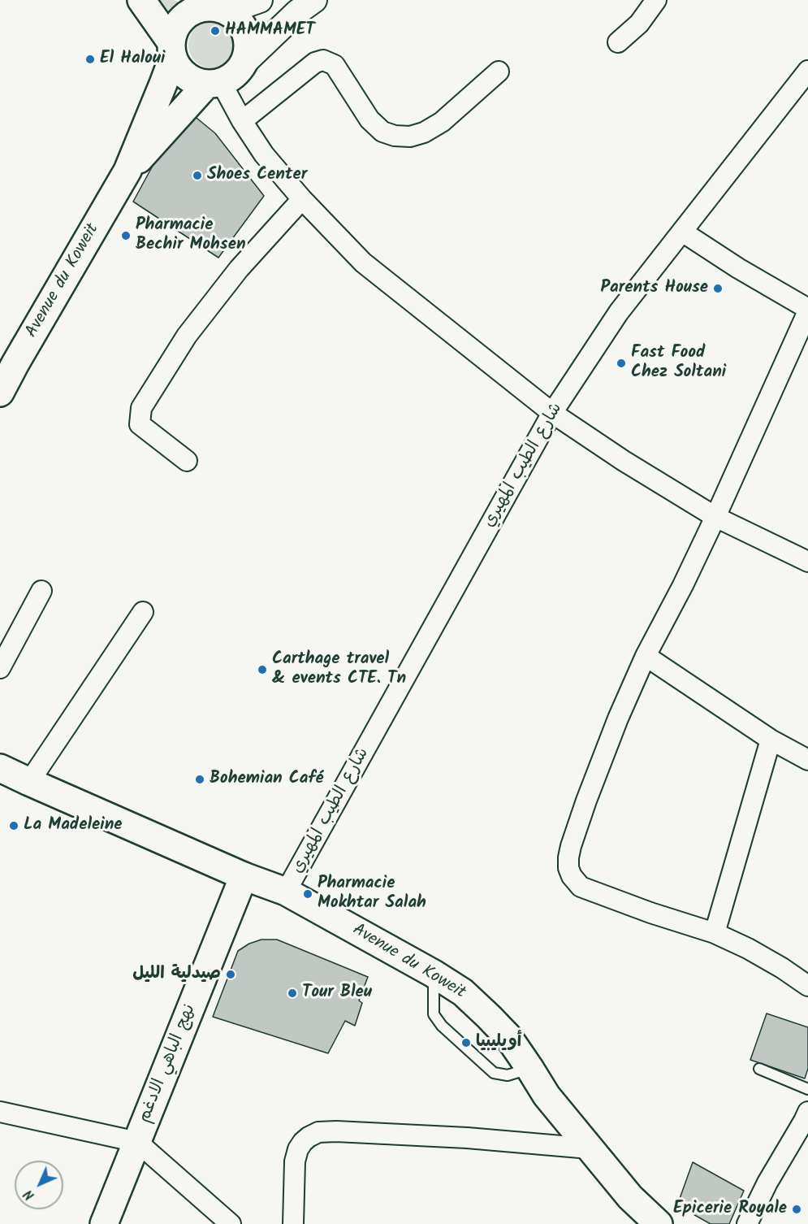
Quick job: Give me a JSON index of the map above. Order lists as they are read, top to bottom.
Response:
{
  "streets": {
    "main road": ["Avenue du Koweit", "نهج الباهي الادغم"],
    "street": ["شارع الطيب المهيري"]
  },
  "crossings": [
    ["Avenue du Koweit", "شارع الطيب المهيري"],
    ["Avenue du Koweit", "نهج الباهي الادغم"]
  ],
  "places": [
    "HAMMAMET",
    "El Haloui",
    "Shoes Center",
    "Pharmacie Bechir Mohsen",
    "Parents House",
    "Fast Food Chez Soltani",
    "Carthage travel & events CTE. Tn",
    "Bohemian Café",
    "La Madeleine",
    "Pharmacie Mokhtar Salah",
    "صيدلية الليل",
    "Tour Bleu",
    "أويليبيا",
    "Epicerie Royale"
  ],
  "north": "bottom left"
}
